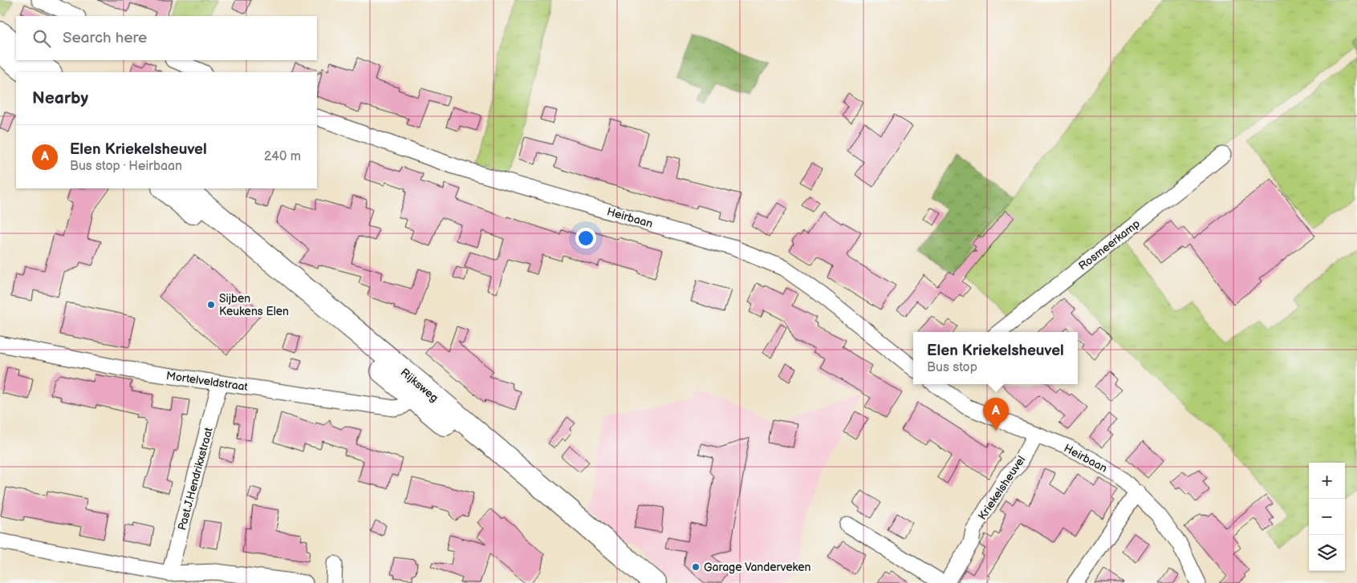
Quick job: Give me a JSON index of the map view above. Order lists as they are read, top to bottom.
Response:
{
  "streets": {
    "main road": ["Rijksweg"],
    "street": [
      "Heirbaan",
      "Rosmeerkamp",
      "Mortelveldstraat",
      "Past.J.Hendrikxstraat",
      "Kriekelsheuvel"
    ]
  },
  "crossings": [
    ["Heirbaan", "Kriekelsheuvel"],
    ["Mortelveldstraat", "Rijksweg"],
    ["Mortelveldstraat", "Past.J.Hendrikxstraat"]
  ],
  "places": ["Sijben Keukens Elen", "Garage Vanderveken"],
  "page": {
    "search": "Search here",
    "heading": "Nearby",
    "list": [
      {
        "mark": "A",
        "name": "Elen Kriekelsheuvel",
        "note": "Bus stop · Heirbaan",
        "value": "240 m"
      }
    ],
    "popup": ["Elen Kriekelsheuvel", "Bus stop"],
    "pins": "A",
    "map_buttons": ["+", "−"]
  }
}
